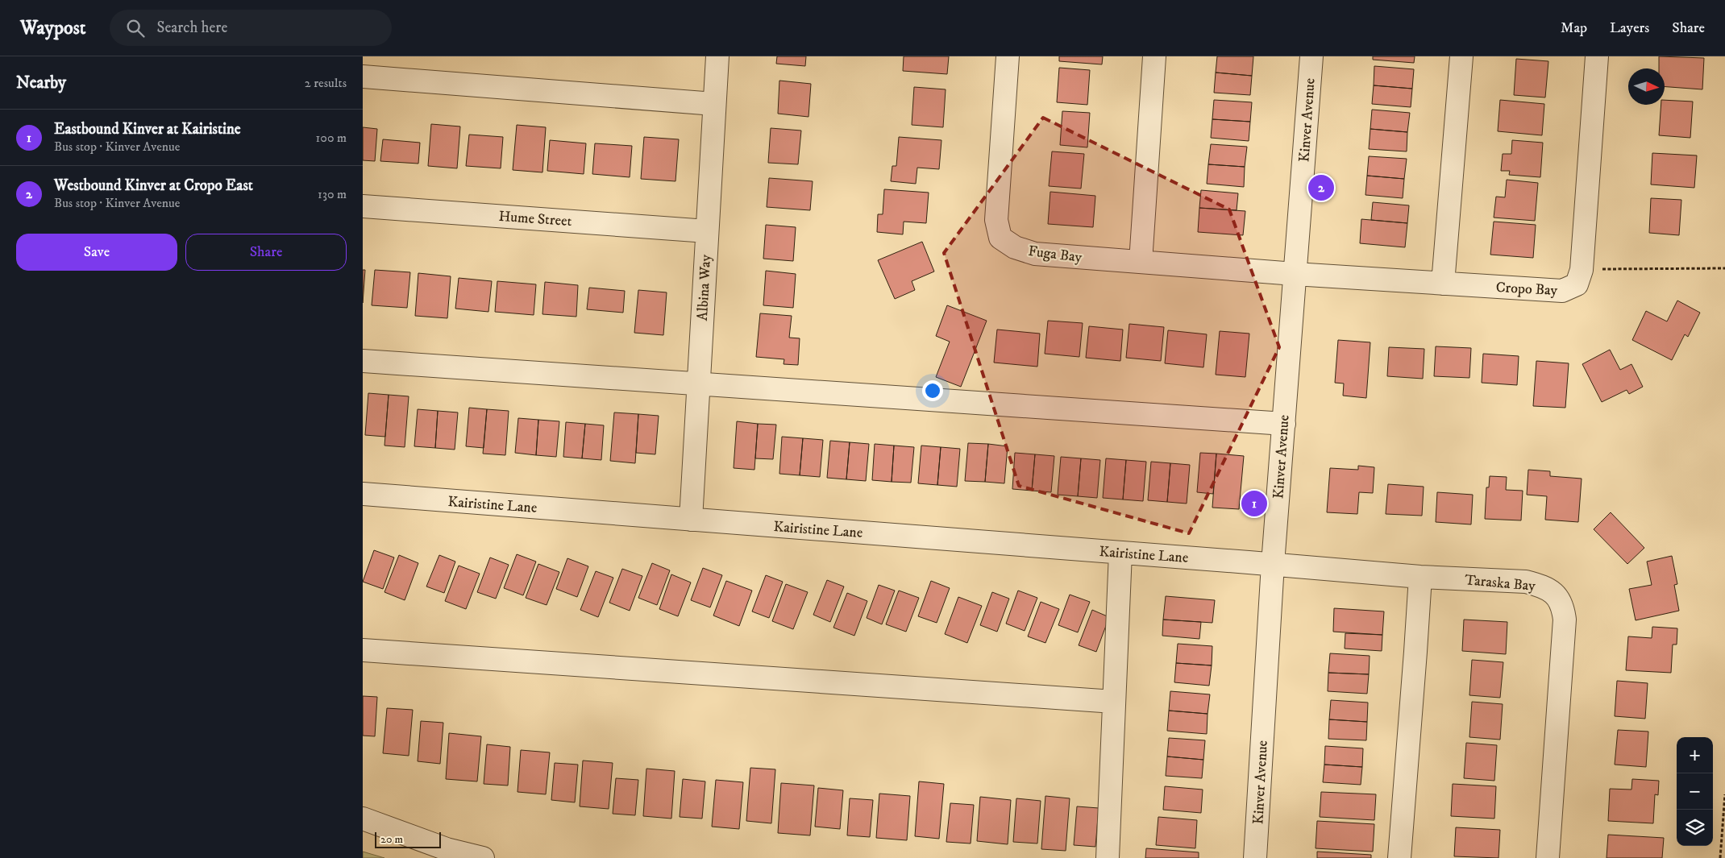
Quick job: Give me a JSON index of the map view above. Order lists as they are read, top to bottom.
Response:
{
  "streets": {
    "street": [
      "Kinver Avenue",
      "Hume Street",
      "Fuga Bay",
      "Albina Way",
      "Cropo Bay",
      "Kairistine Lane",
      "Taraska Bay"
    ]
  },
  "crossings": [
    ["Kinver Avenue", "Fuga Bay"],
    ["Kinver Avenue", "Cropo Bay"],
    ["Kinver Avenue", "Kairistine Lane"],
    ["Kinver Avenue", "Taraska Bay"],
    ["Hume Street", "Albina Way"],
    ["Fuga Bay", "Cropo Bay"],
    ["Albina Way", "Kairistine Lane"],
    ["Kairistine Lane", "Taraska Bay"]
  ],
  "scale_bar": "20 m",
  "north": "right",
  "page": {
    "header": "Waypost",
    "search": "Search here",
    "nav": ["Map", "Layers", "Share"],
    "heading": ["Nearby", "2 results"],
    "list": [
      {
        "mark": "1",
        "name": "Eastbound Kinver at Kairistine",
        "note": "Bus stop · Kinver Avenue",
        "value": "100 m"
      },
      {
        "mark": "2",
        "name": "Westbound Kinver at Cropo East",
        "note": "Bus stop · Kinver Avenue",
        "value": "130 m"
      }
    ],
    "pins": ["2", "1"],
    "buttons": ["Save", "Share"],
    "map_buttons": ["+", "−"],
    "scale": "20 m"
  }
}
